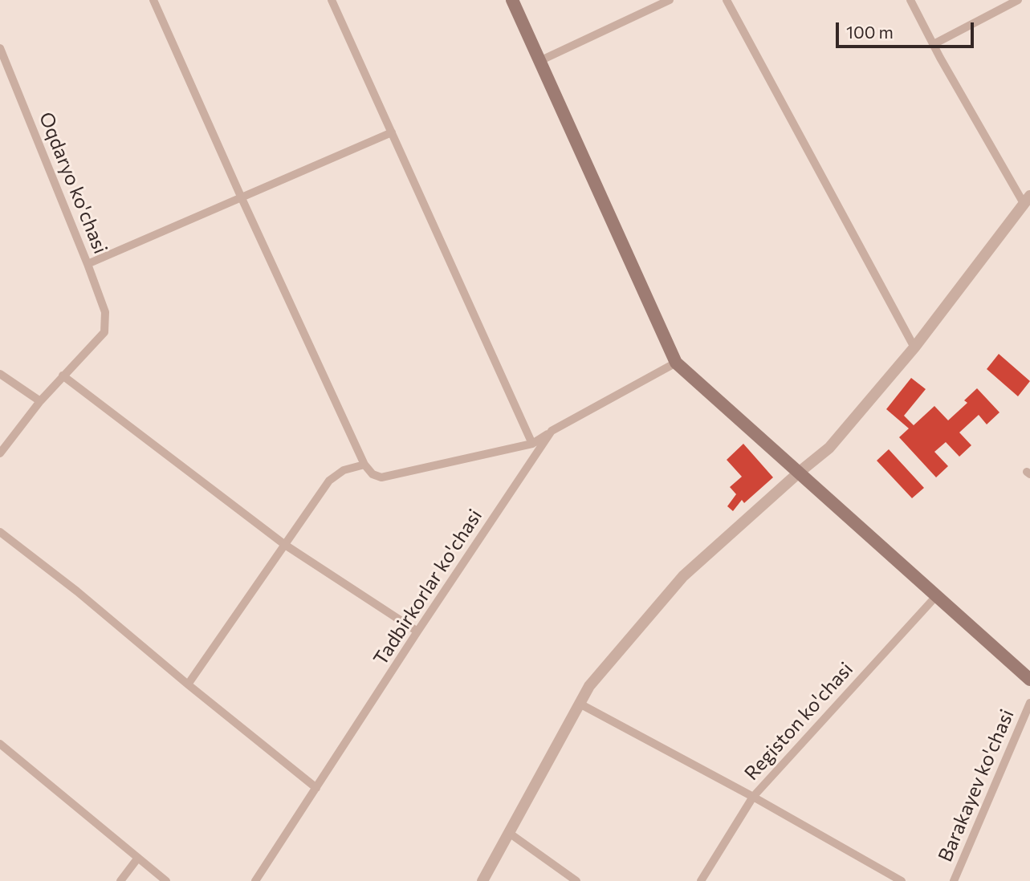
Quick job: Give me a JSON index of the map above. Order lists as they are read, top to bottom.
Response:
{
  "streets": {
    "street": [
      "Oqdaryo ko'chasi",
      "Tadbirkorlar ko'chasi",
      "Registon ko'chasi",
      "Barakayev ko'chasi"
    ]
  },
  "scale_bar": "100 m"
}
